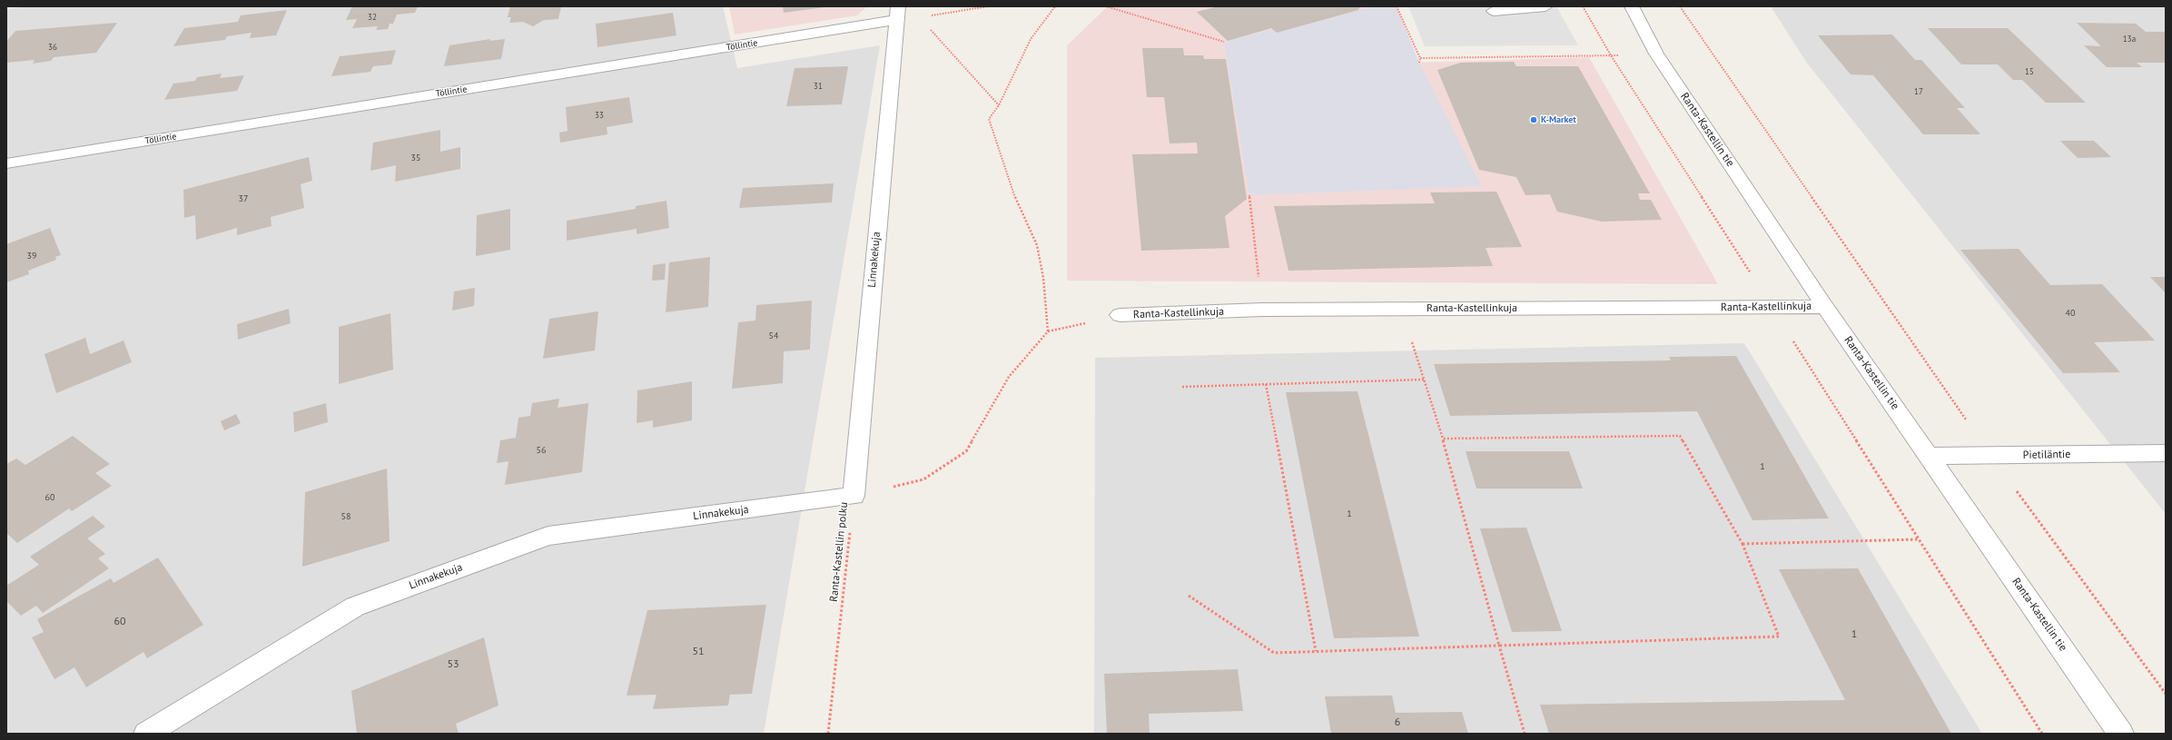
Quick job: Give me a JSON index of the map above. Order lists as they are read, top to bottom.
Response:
{
  "streets": {
    "street": [
      "Töllintie",
      "Ranta-Kastellin tie",
      "Linnakekuja",
      "Ranta-Kastellinkuja",
      "Pietiläntie"
    ],
    "path": ["Ranta-Kastellin polku"]
  },
  "crossings": [
    ["Töllintie", "Linnakekuja"],
    ["Ranta-Kastellin tie", "Ranta-Kastellinkuja"],
    ["Ranta-Kastellin tie", "Pietiläntie"],
    ["Linnakekuja", "Ranta-Kastellin polku"]
  ],
  "places": ["K-Market"],
  "house_numbers": [
    "32",
    "13a",
    "36",
    "15",
    "31",
    "17",
    "33",
    "35",
    "37",
    "39",
    "40",
    "54",
    "56",
    "1",
    "60",
    "1",
    "58",
    "60",
    "1",
    "51",
    "53",
    "6"
  ]
}
